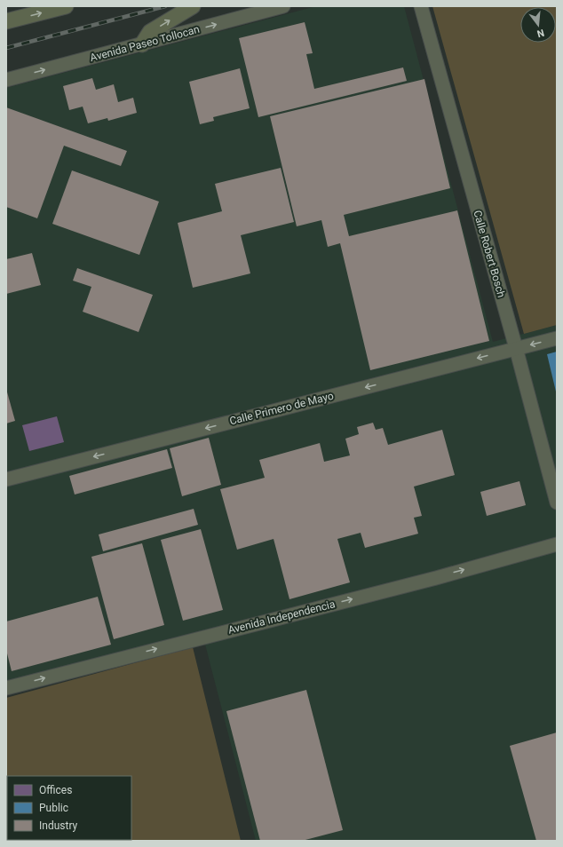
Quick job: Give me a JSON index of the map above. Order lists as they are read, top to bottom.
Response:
{
  "streets": {
    "main road": [
      "Avenida Paseo Tollocan",
      "Calle Robert Bosch",
      "Calle Primero de Mayo",
      "Avenida Independencia"
    ]
  },
  "crossings": [
    ["Calle Robert Bosch", "Calle Primero de Mayo"]
  ],
  "one_way": ["Avenida Paseo Tollocan", "Calle Primero de Mayo", "Avenida Independencia"],
  "legend": ["Offices", "Public", "Industry"],
  "north": "bottom"
}
